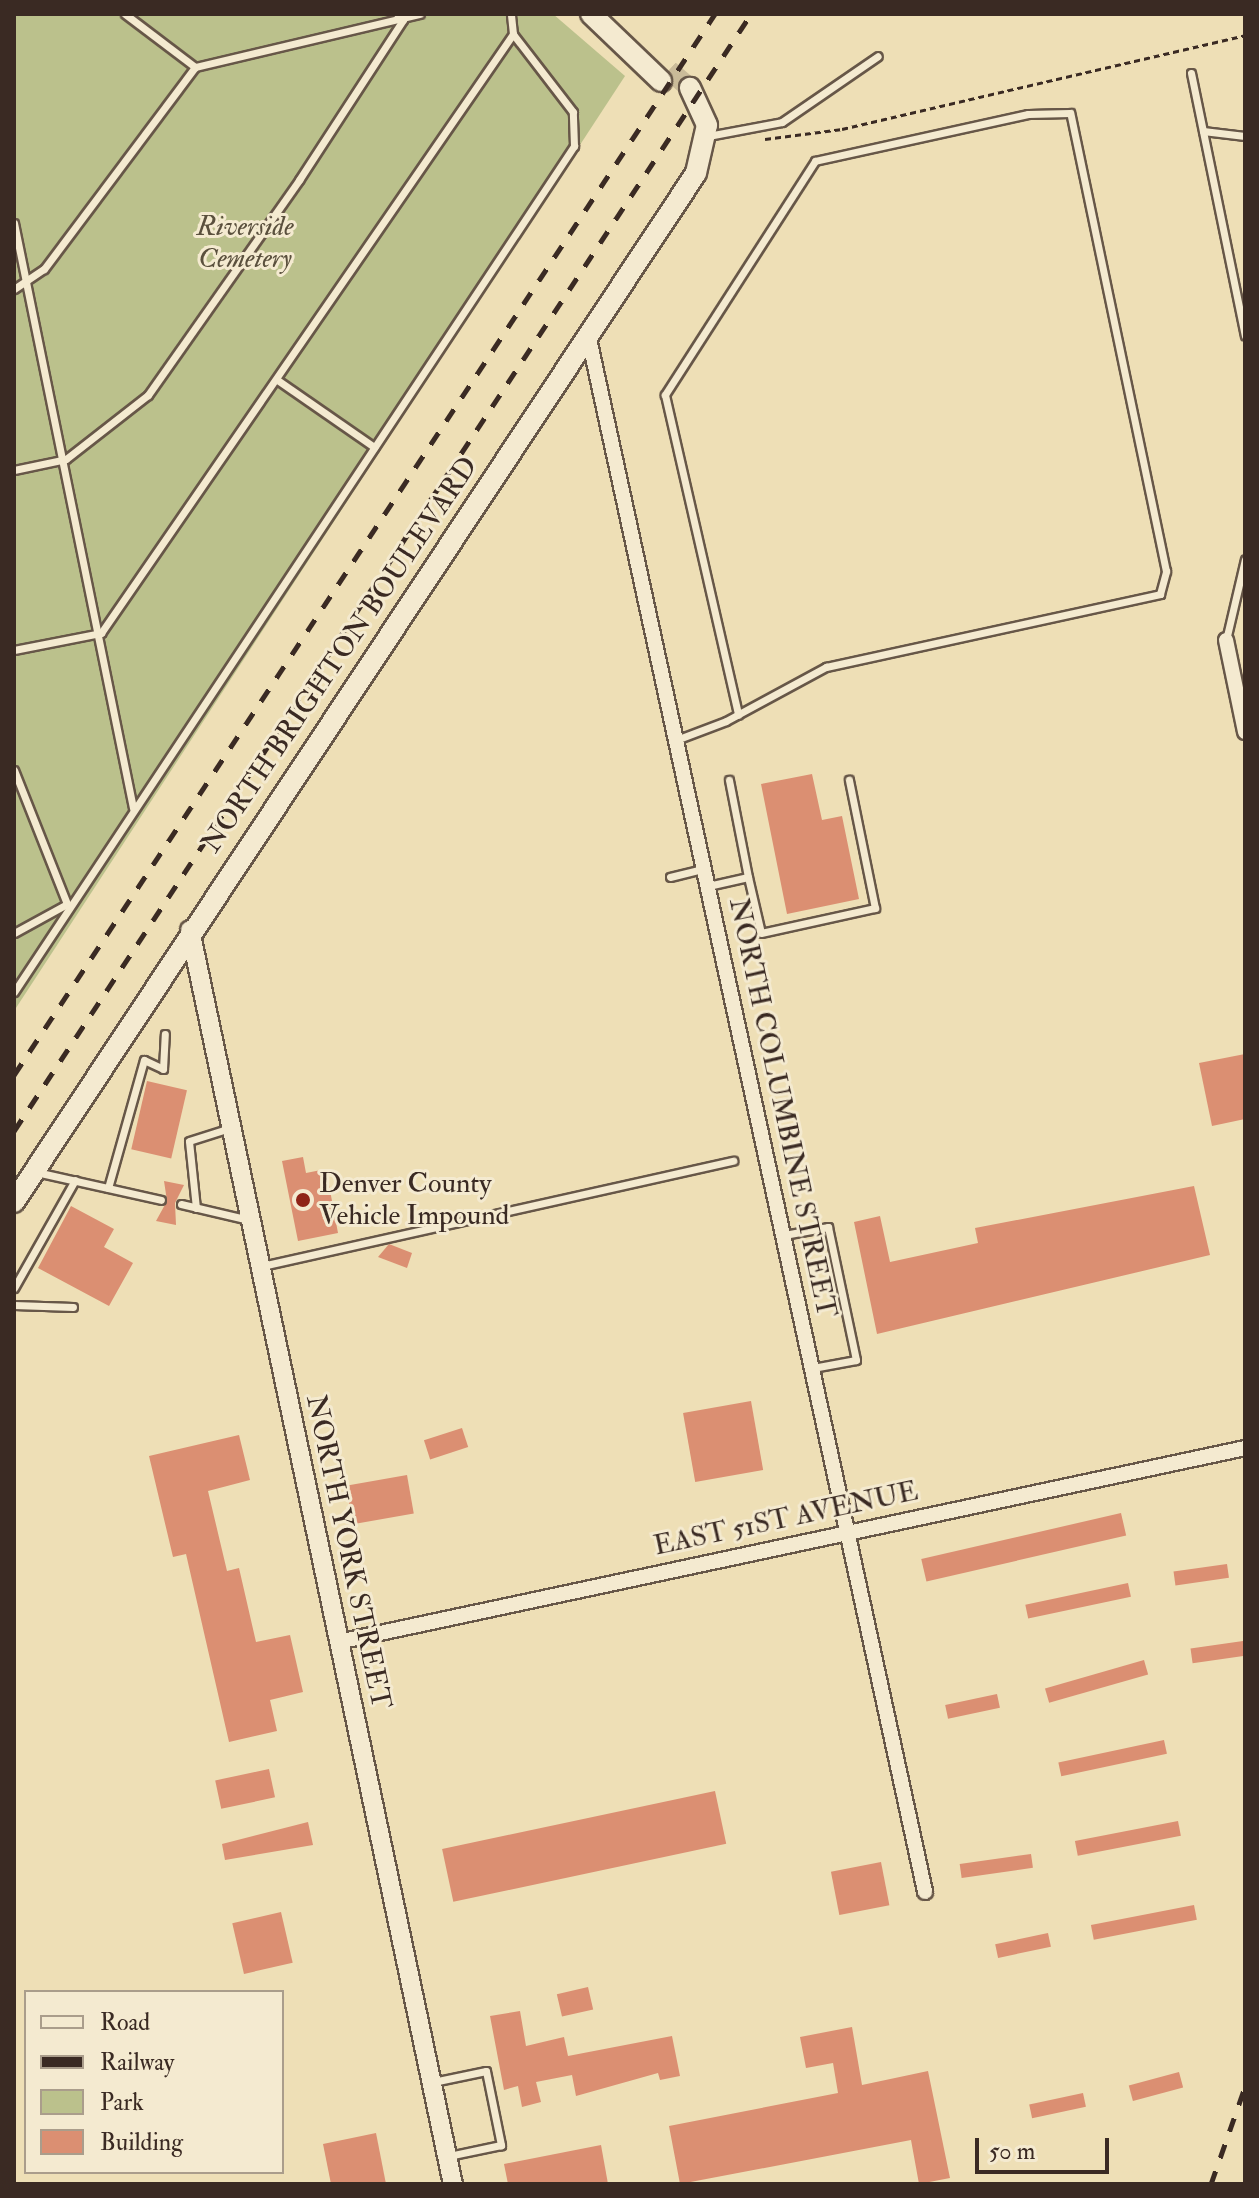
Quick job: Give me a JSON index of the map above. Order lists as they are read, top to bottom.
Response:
{
  "streets": {
    "main road": ["NORTH BRIGHTON BOULEVARD"],
    "street": ["NORTH COLUMBINE STREET", "EAST 51ST AVENUE", "NORTH YORK STREET"]
  },
  "crossings": [
    ["NORTH BRIGHTON BOULEVARD", "NORTH COLUMBINE STREET"],
    ["NORTH BRIGHTON BOULEVARD", "NORTH YORK STREET"],
    ["NORTH COLUMBINE STREET", "EAST 51ST AVENUE"],
    ["EAST 51ST AVENUE", "NORTH YORK STREET"]
  ],
  "parks": ["Riverside Cemetery"],
  "places": ["Denver County Vehicle Impound"],
  "legend": [
    "Road",
    "Railway",
    "Park",
    "Building"
  ],
  "scale_bar": "50 m"
}
